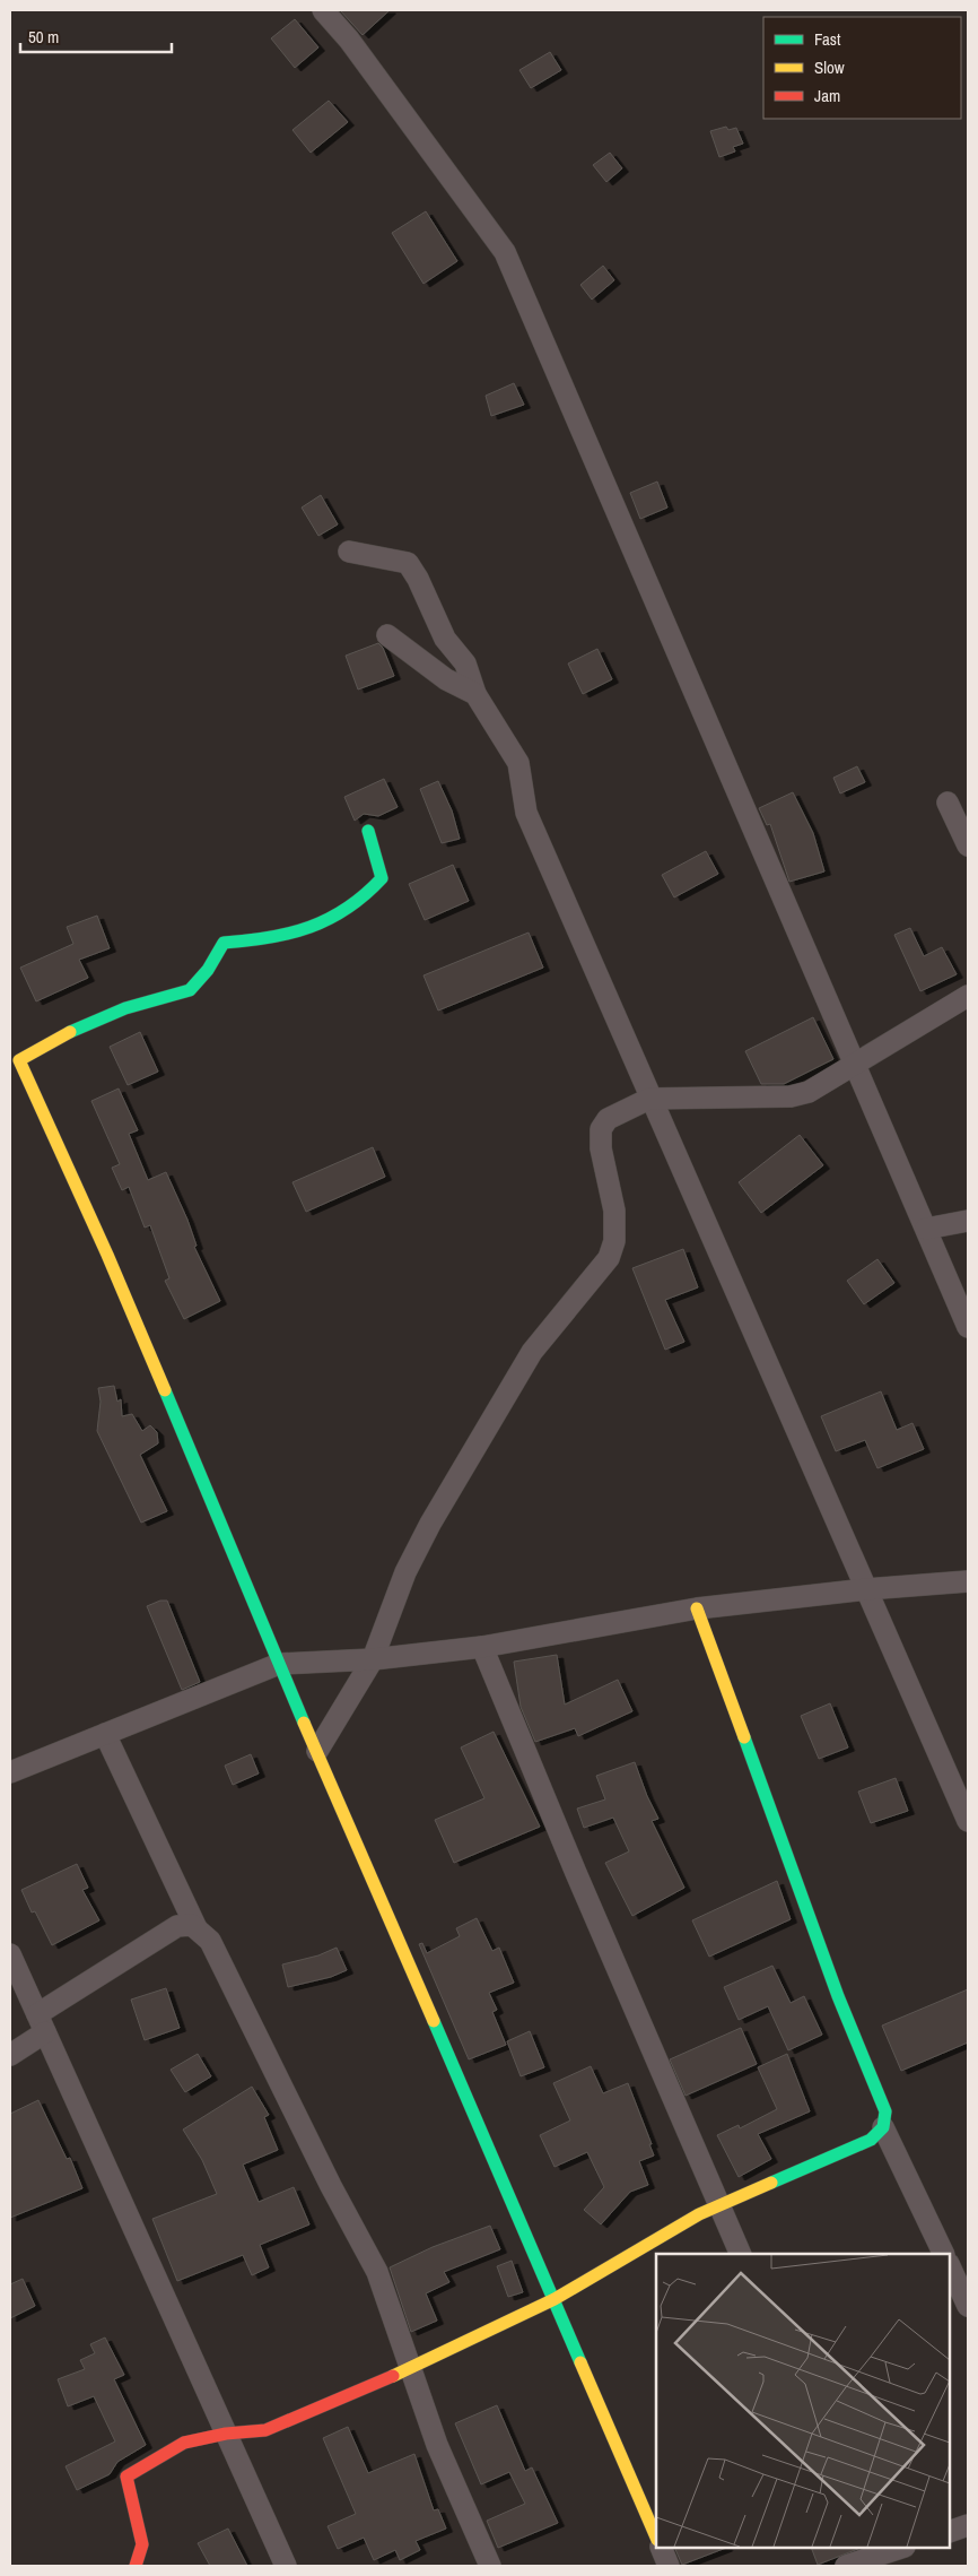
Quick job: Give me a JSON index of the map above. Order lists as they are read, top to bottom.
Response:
{
  "legend": ["Fast", "Slow", "Jam"],
  "scale_bar": "50 m"
}
